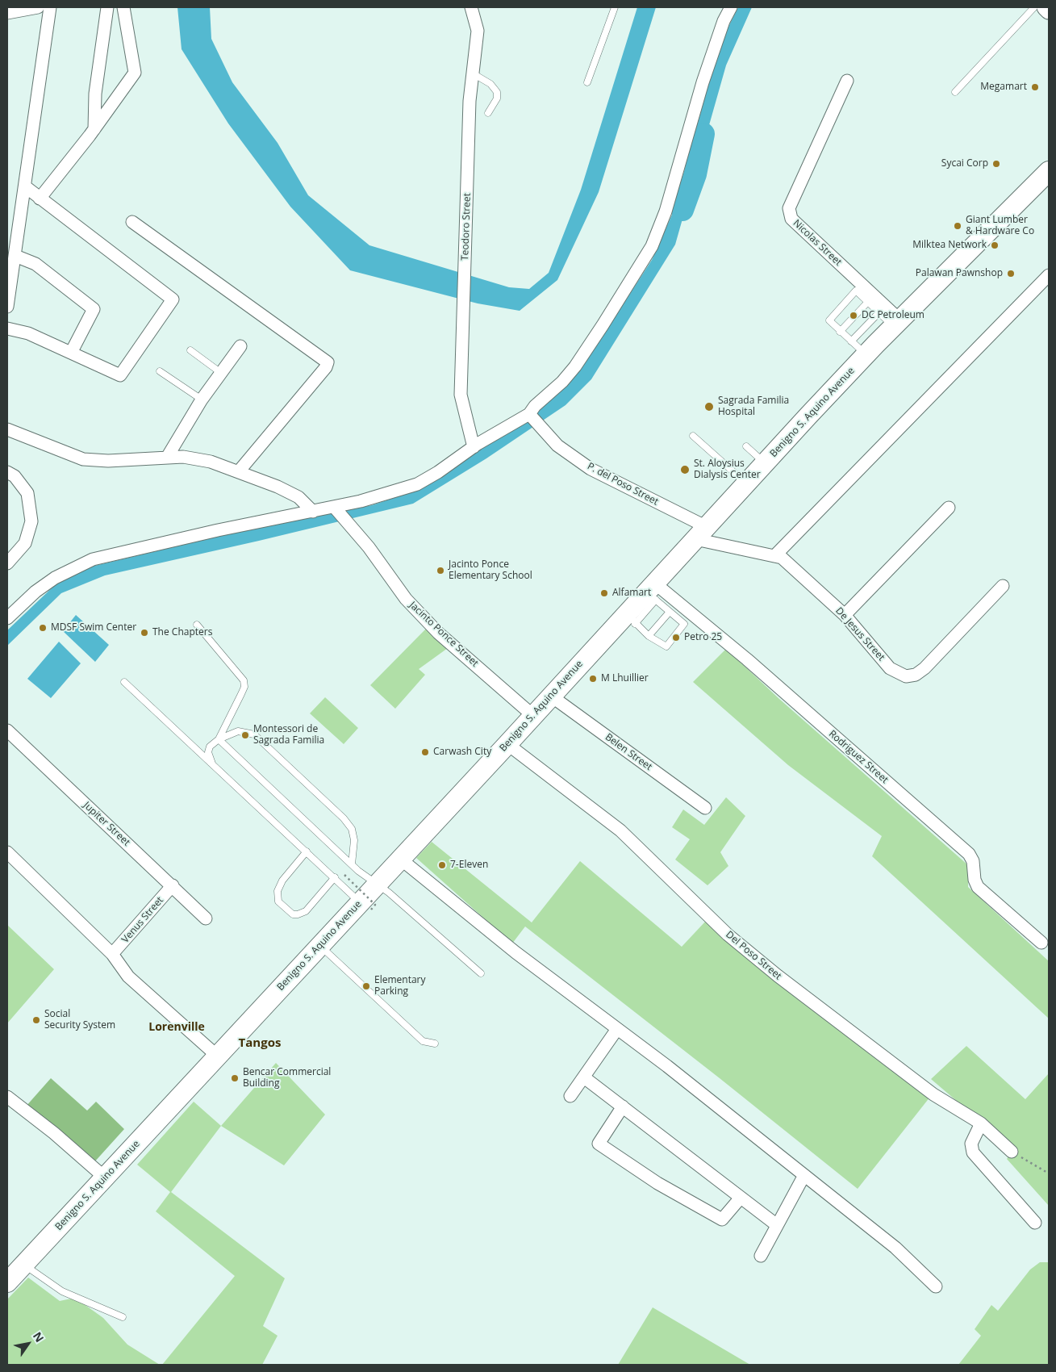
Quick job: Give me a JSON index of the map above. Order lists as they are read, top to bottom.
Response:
{
  "streets": {
    "main road": ["Benigno S. Aquino Avenue"],
    "street": [
      "Teodoro Street",
      "Nicolas Street",
      "P. del Poso Street",
      "Jacinto Ponce Street",
      "De Jesus Street",
      "Belen Street",
      "Rodriguez Street",
      "Jupiter Street",
      "Venus Street",
      "Del Poso Street"
    ]
  },
  "crossings": [
    ["Nicolas Street", "Benigno S. Aquino Avenue"],
    ["Benigno S. Aquino Avenue", "P. del Poso Street"],
    ["Benigno S. Aquino Avenue", "Jacinto Ponce Street"],
    ["Benigno S. Aquino Avenue", "De Jesus Street"],
    ["Benigno S. Aquino Avenue", "Belen Street"],
    ["Benigno S. Aquino Avenue", "Rodriguez Street"],
    ["Benigno S. Aquino Avenue", "Del Poso Street"],
    ["P. del Poso Street", "De Jesus Street"],
    ["Jupiter Street", "Venus Street"]
  ],
  "districts": ["Lorenville", "Tangos"],
  "places": [
    "Megamart",
    "Sycai Corp",
    "Giant Lumber & Hardware Co",
    "Milktea Network",
    "Palawan Pawnshop",
    "DC Petroleum",
    "Sagrada Familia Hospital",
    "St. Aloysius Dialysis Center",
    "Jacinto Ponce Elementary School",
    "Alfamart",
    "MDSF Swim Center",
    "The Chapters",
    "Petro 25",
    "M Lhuillier",
    "Montessori de Sagrada Familia",
    "Carwash City",
    "7-Eleven",
    "Elementary Parking",
    "Social Security System",
    "Bencar Commercial Building"
  ],
  "north": "top right"
}
